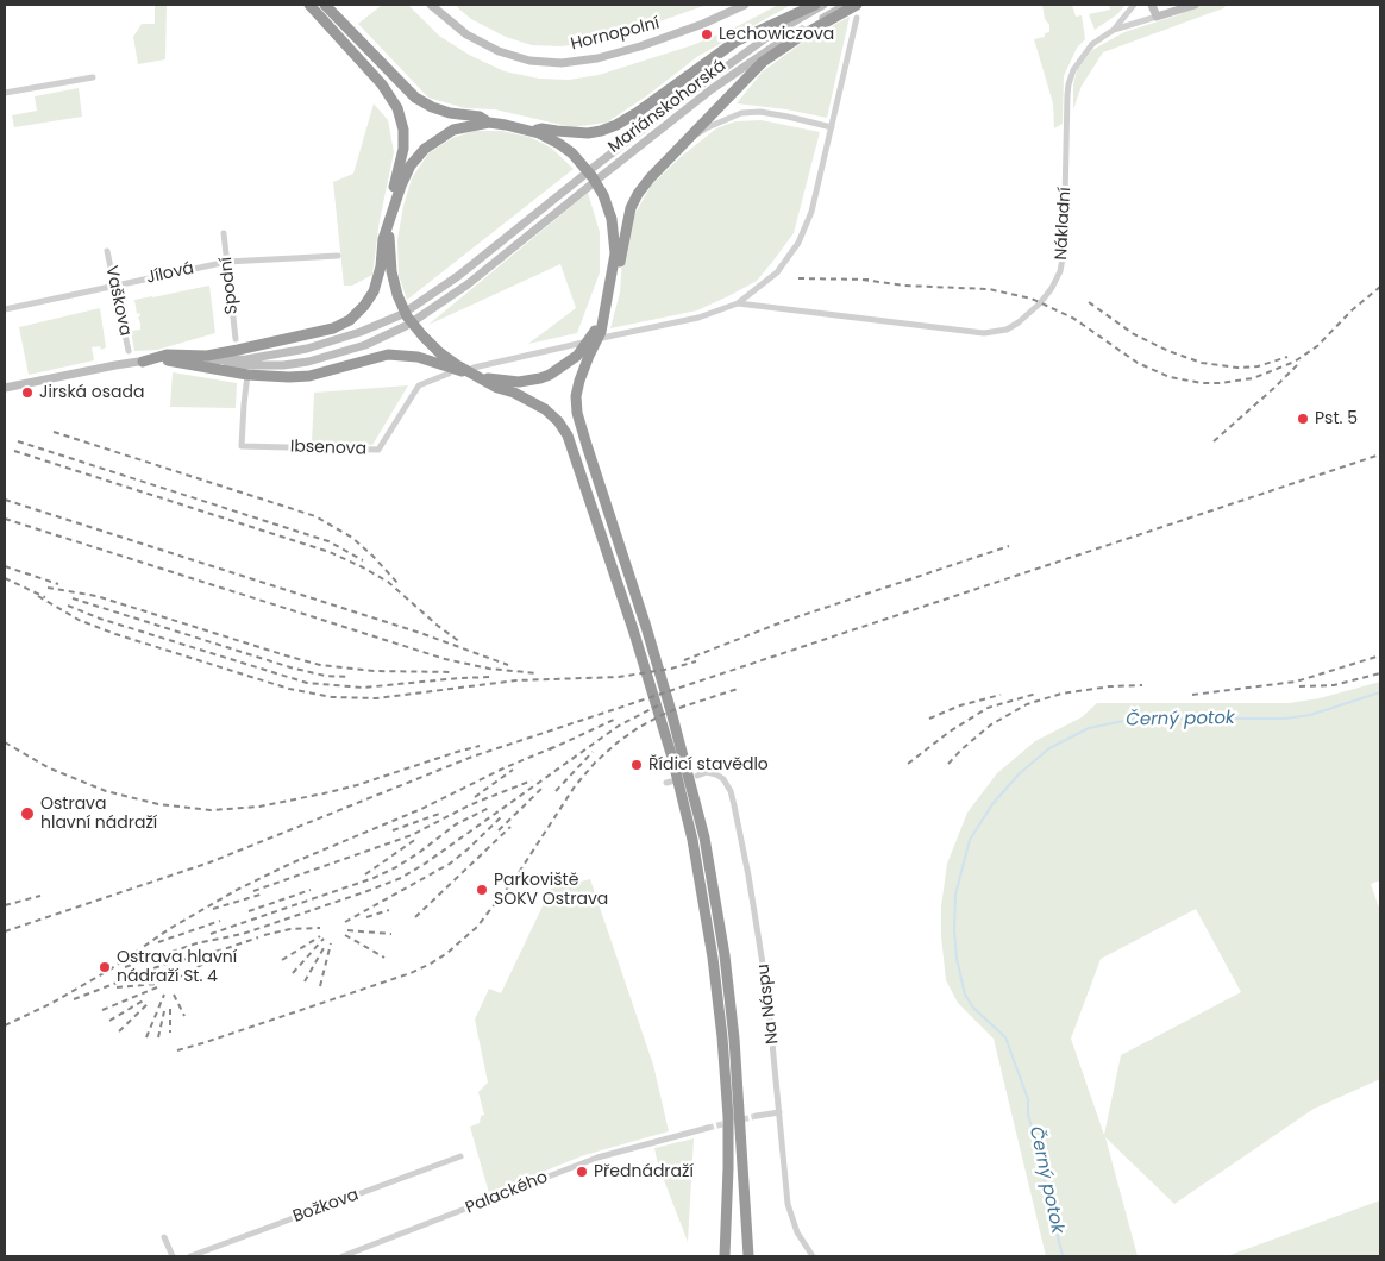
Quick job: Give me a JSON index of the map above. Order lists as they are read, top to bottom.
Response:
{
  "streets": {
    "main road": ["Hornopolní", "Mariánskohorská"],
    "street": [
      "Nákladní",
      "Jílová",
      "Spodní",
      "Vaškova",
      "Ibsenova",
      "Na Náspu",
      "Palackého",
      "Božkova"
    ]
  },
  "crossings": [
    ["Jílová", "Spodní"],
    ["Jílová", "Vaškova"]
  ],
  "water": ["Černý potok"],
  "places": [
    "Lechowiczova",
    "Jirská osada",
    "Pst. 5",
    "Řídicí stavědlo",
    "Ostrava hlavní nádraží",
    "Parkoviště SOKV Ostrava",
    "Ostrava hlavní nádraží St. 4",
    "Přednádraží"
  ]
}
